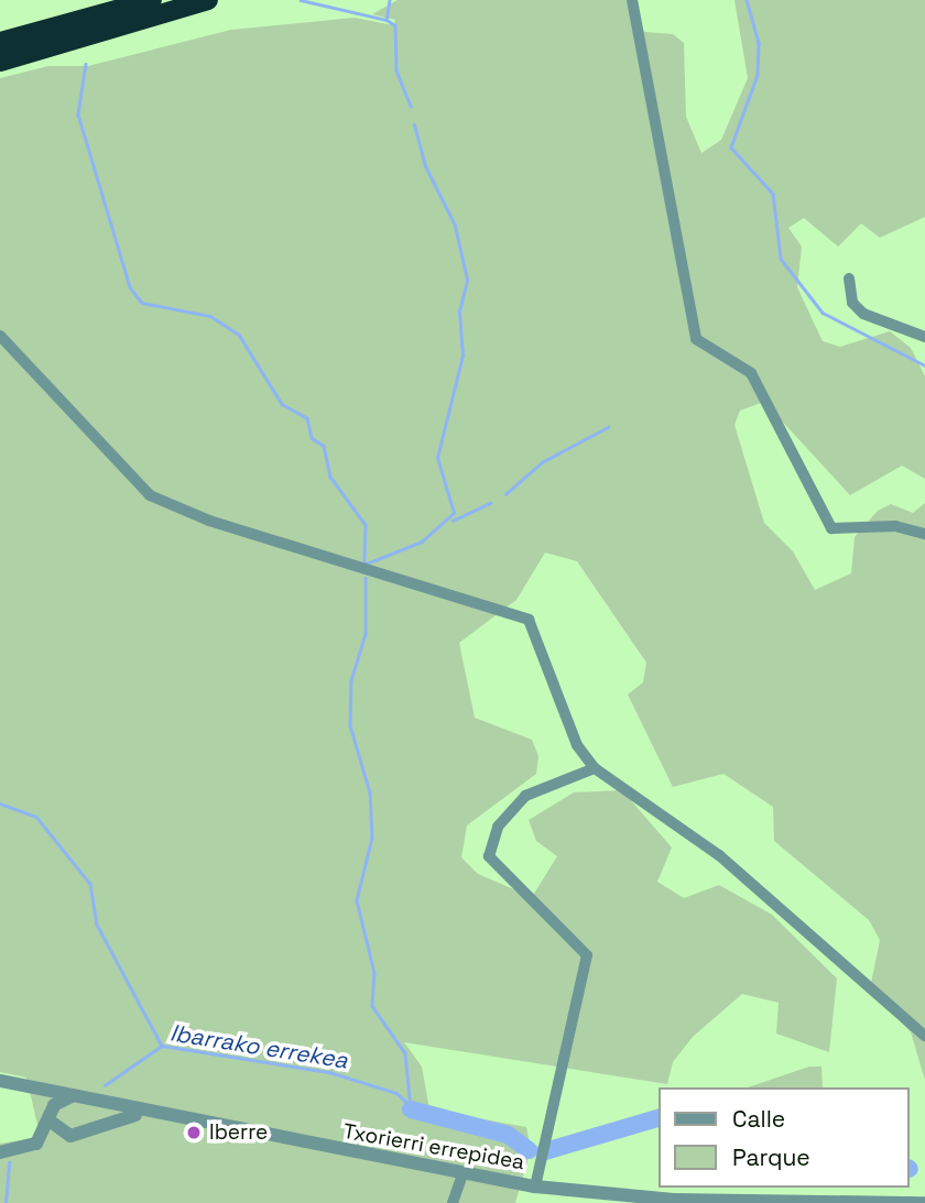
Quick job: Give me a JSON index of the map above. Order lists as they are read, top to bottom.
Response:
{
  "streets": {
    "street": ["Txorierri errepidea"]
  },
  "water": ["Ibarrako errekea"],
  "places": ["Iberre"],
  "legend": ["Calle", "Parque"]
}
